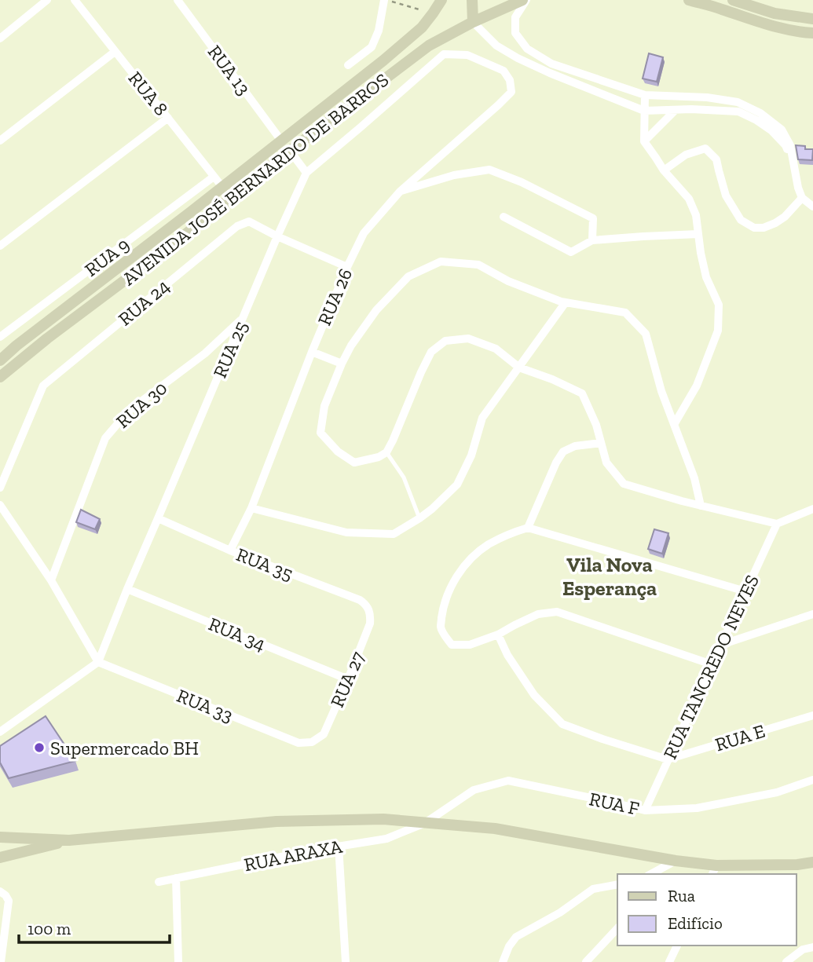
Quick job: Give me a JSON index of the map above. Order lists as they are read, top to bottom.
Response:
{
  "streets": {
    "main road": ["AVENIDA JOSÉ BERNARDO DE BARROS"],
    "street": [
      "RUA 13",
      "RUA 8",
      "RUA 9",
      "RUA 26",
      "RUA 24",
      "RUA 25",
      "RUA 30",
      "RUA 35",
      "RUA 34",
      "RUA TANCREDO NEVES",
      "RUA 27",
      "RUA 33",
      "RUA E",
      "RUA F",
      "RUA ARAXA"
    ]
  },
  "crossings": [
    ["RUA 13", "AVENIDA JOSÉ BERNARDO DE BARROS"],
    ["RUA 8", "AVENIDA JOSÉ BERNARDO DE BARROS"],
    ["RUA 8", "RUA 9"],
    ["RUA 26", "RUA 24"],
    ["RUA 26", "RUA 25"],
    ["RUA 26", "RUA 35"],
    ["RUA 24", "RUA 25"],
    ["RUA 25", "RUA 30"],
    ["RUA 25", "RUA 35"],
    ["RUA 25", "RUA 34"],
    ["RUA 25", "RUA 33"],
    ["RUA 35", "RUA 27"],
    ["RUA 34", "RUA 27"],
    ["RUA TANCREDO NEVES", "RUA E"],
    ["RUA TANCREDO NEVES", "RUA F"],
    ["RUA 27", "RUA 33"],
    ["RUA F", "RUA ARAXA"]
  ],
  "districts": ["Vila Nova Esperança"],
  "places": ["Supermercado BH"],
  "legend": ["Rua", "Edifício"],
  "scale_bar": "100 m"
}
